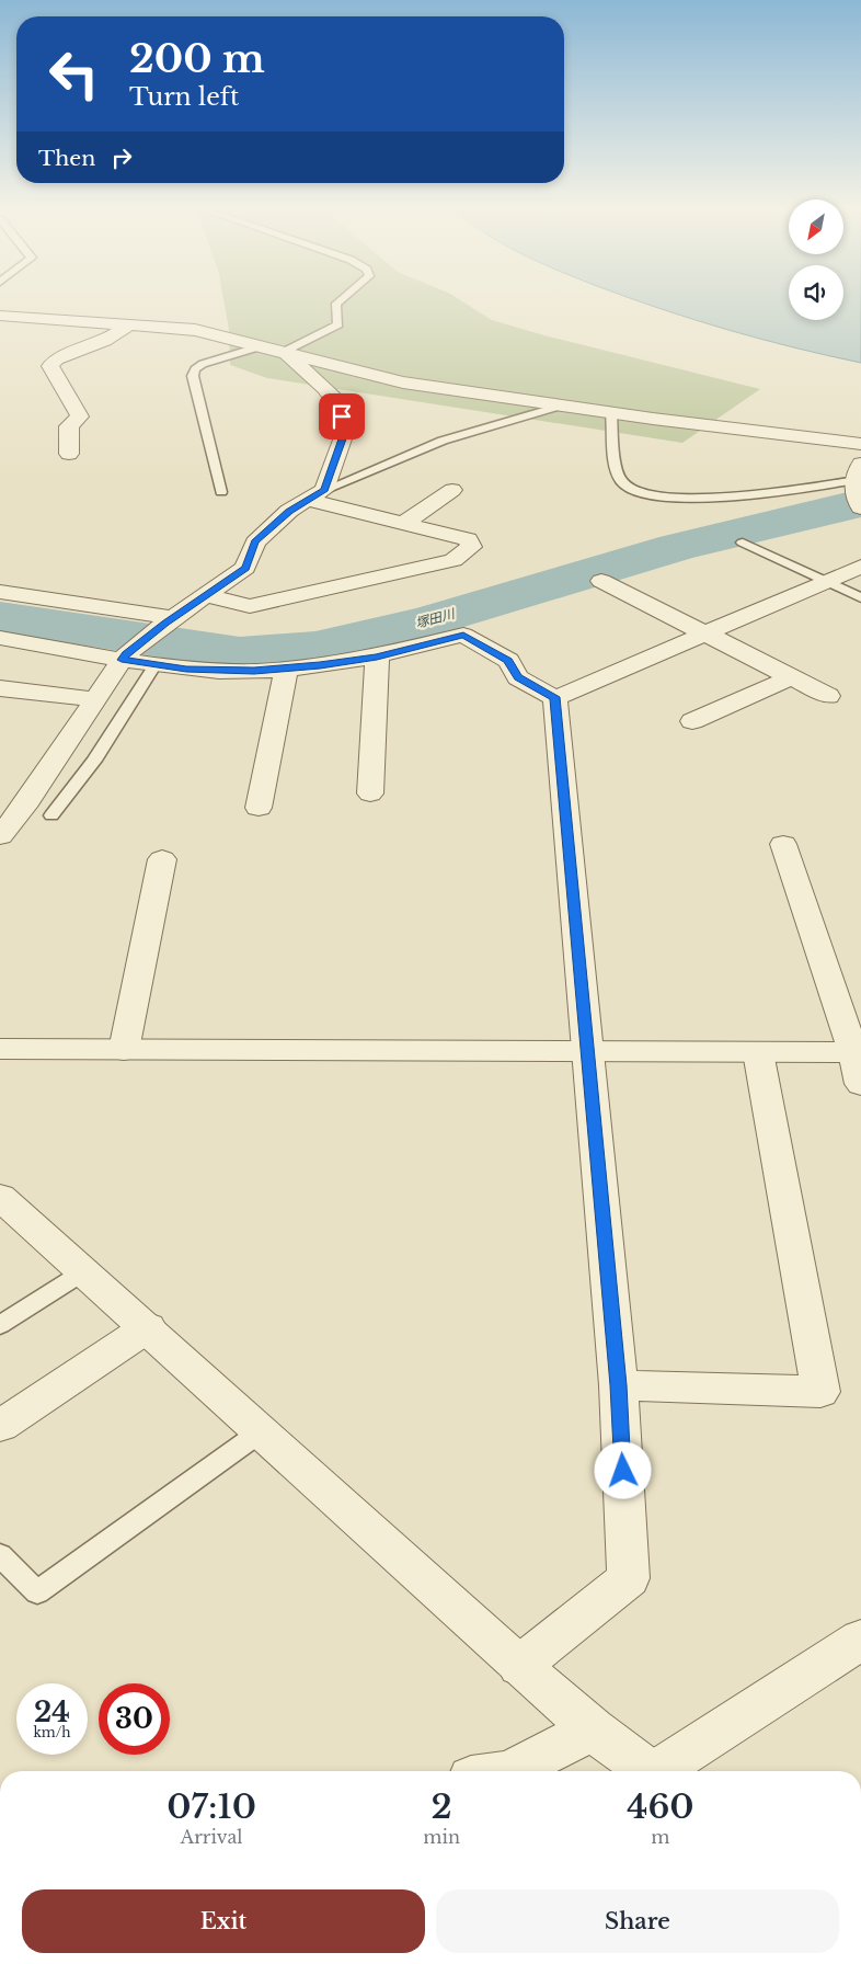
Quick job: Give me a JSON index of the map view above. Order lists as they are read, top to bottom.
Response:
{
  "water": ["塚田川"],
  "north": "bottom left",
  "page": {
    "turn": ["200 m", "Turn left"],
    "then": "Then",
    "speed": "24 km/h",
    "limit": "30",
    "eta": [
      "07:10",
      "Arrival",
      "2",
      "min",
      "460",
      "m"
    ],
    "buttons": ["Exit", "Share"]
  }
}
